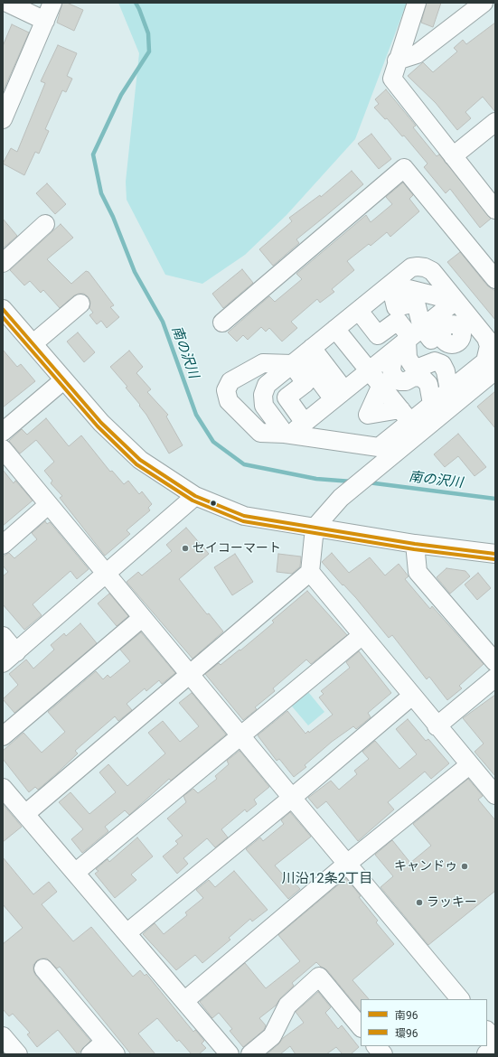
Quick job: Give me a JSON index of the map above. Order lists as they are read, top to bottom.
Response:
{
  "districts": ["川沿12条2丁目"],
  "water": ["南の沢川"],
  "places": ["セイコーマート", "キャンドゥ", "ラッキー"],
  "lines": ["transit line 南96", "transit line 環96"],
  "legend": ["南96", "環96"]
}
